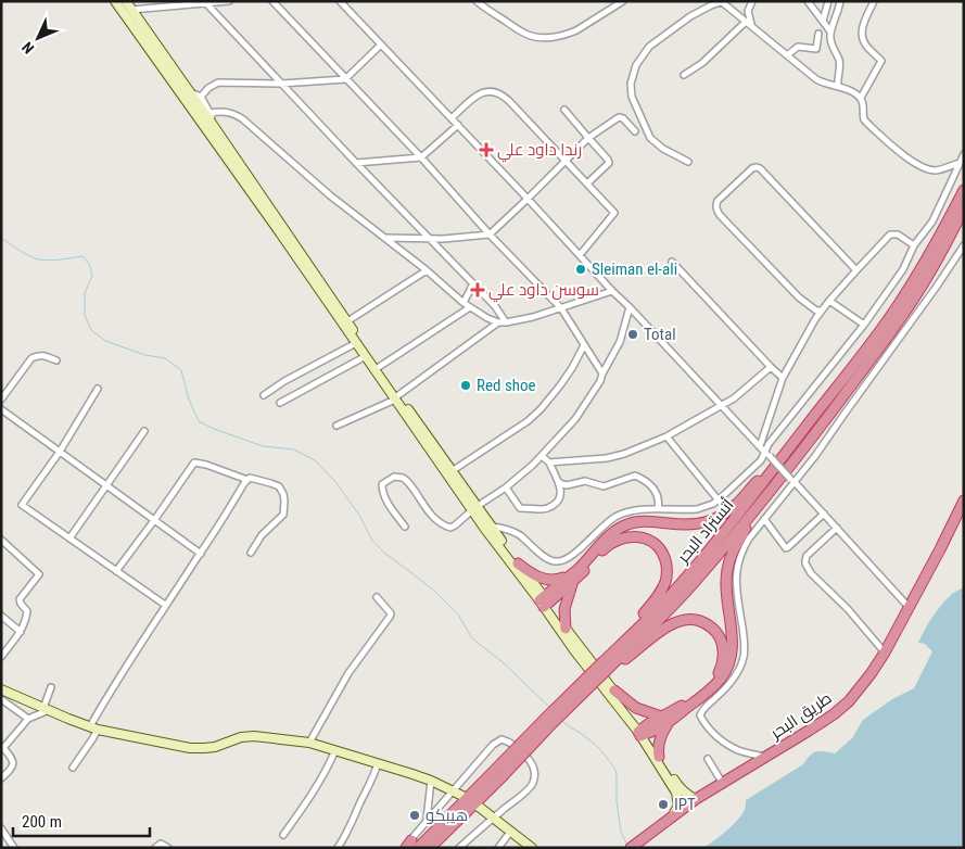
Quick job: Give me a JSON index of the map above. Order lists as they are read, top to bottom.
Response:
{
  "streets": {
    "highway": ["أتستراد البحر", "طريق البحر"]
  },
  "places": {
    "health": ["رندا داود علي", "سوسن داود علي"],
    "other": [
      "Sleiman el-ali",
      "Total",
      "Red shoe",
      "IPT",
      "هيبكو"
    ]
  },
  "scale_bar": "200 m",
  "north": "bottom left"
}
